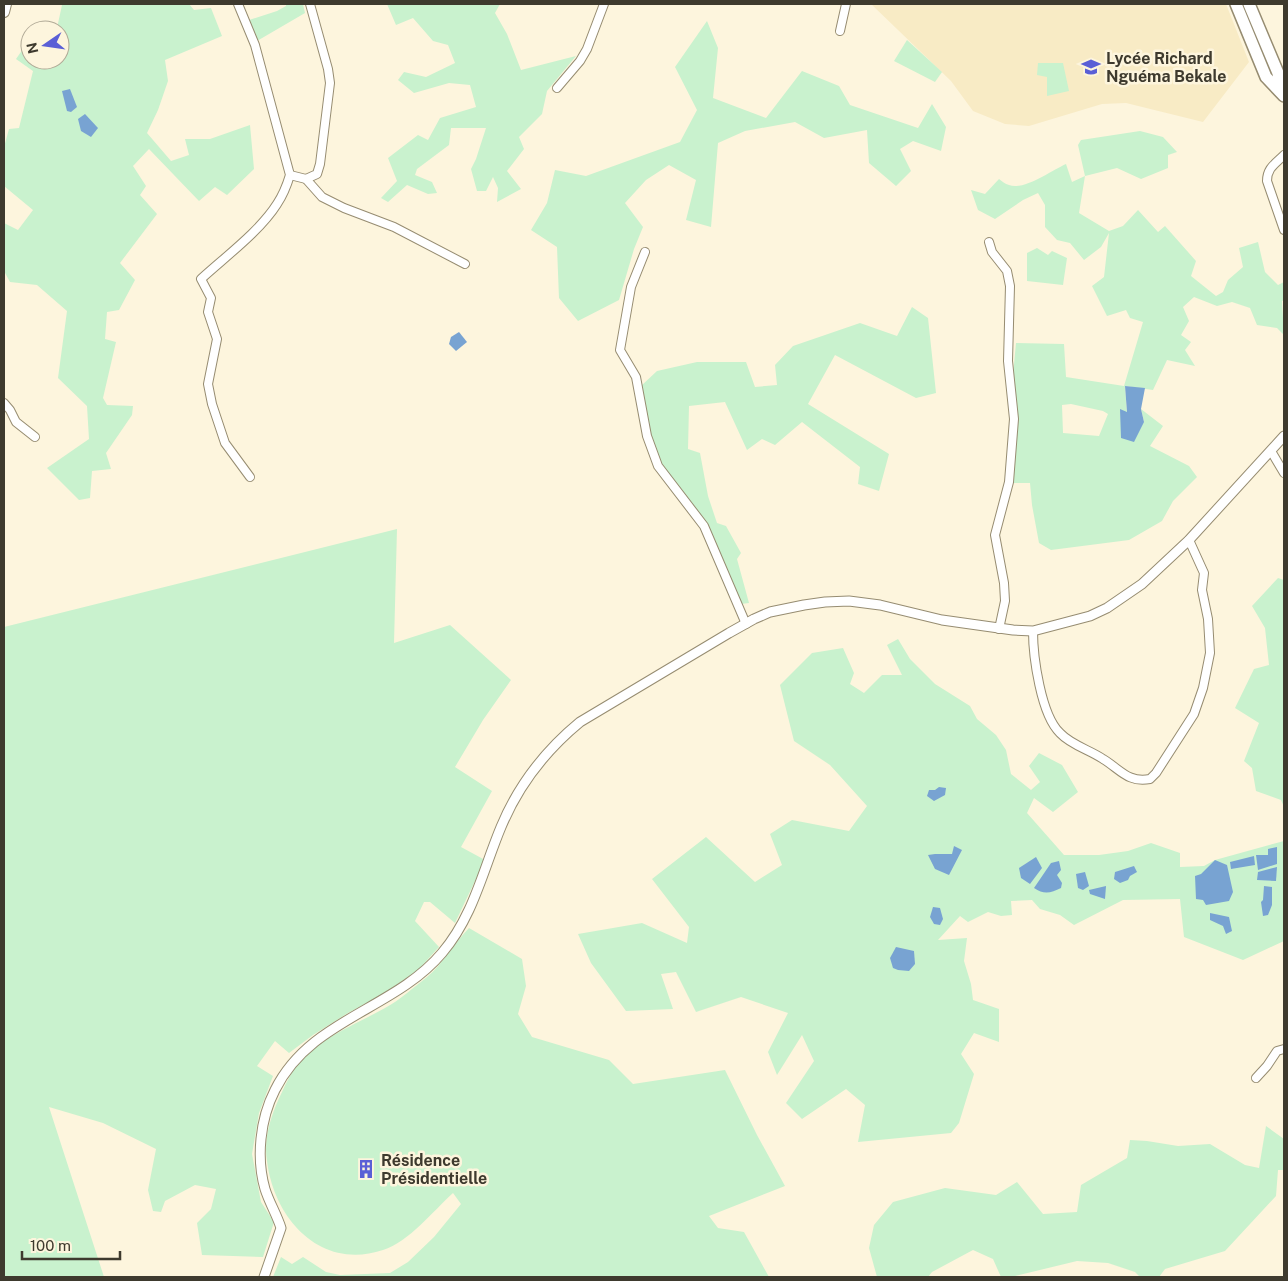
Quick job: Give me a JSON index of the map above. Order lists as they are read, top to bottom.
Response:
{
  "places": {
    "school or university": ["Lycée Richard Nguéma Bekale"],
    "building": ["Résidence Présidentielle"]
  },
  "scale_bar": "100 m",
  "north": "left"
}
